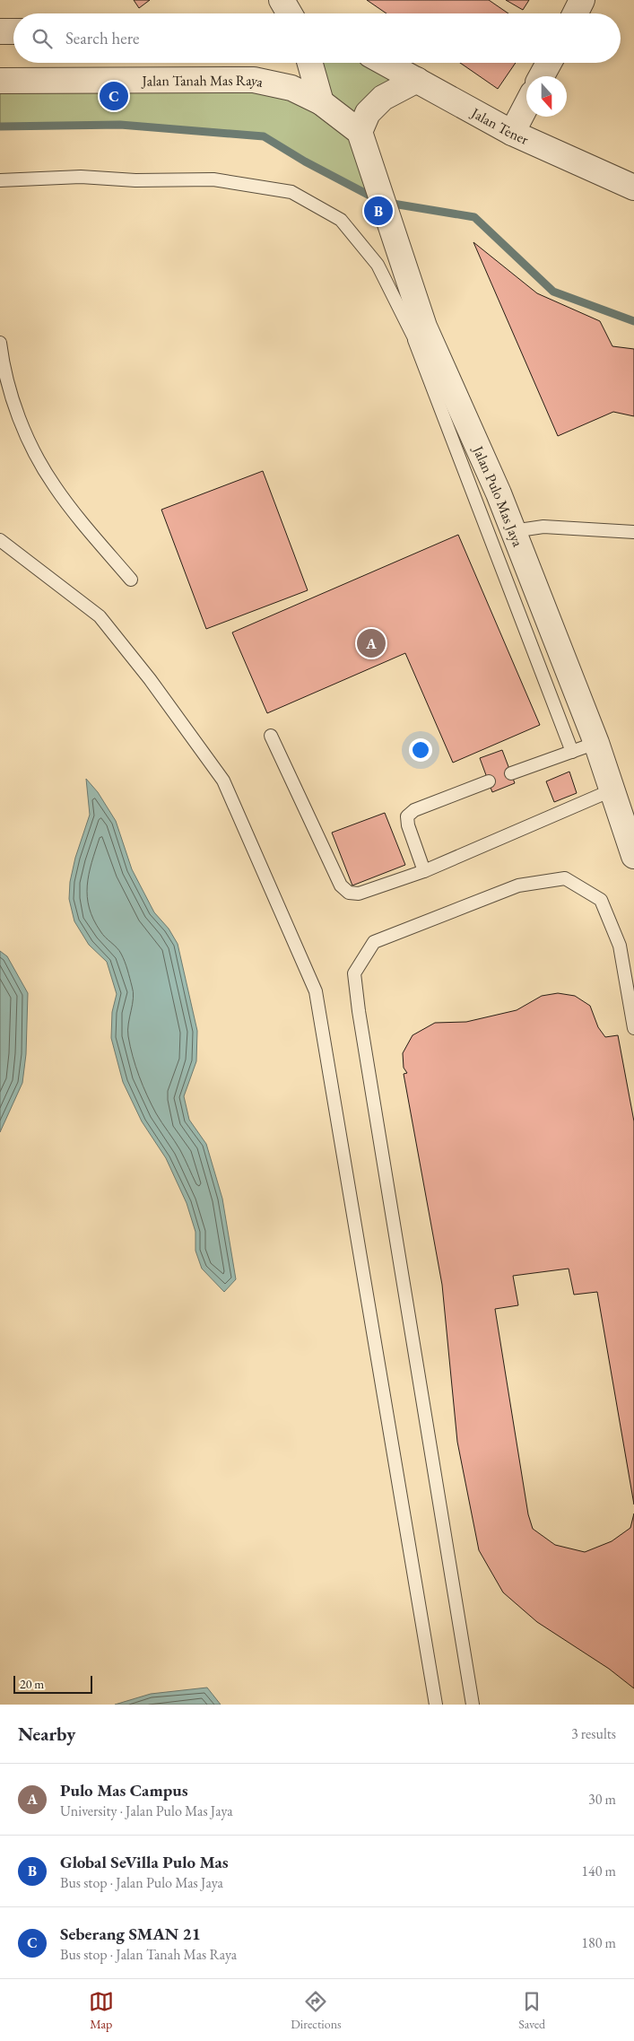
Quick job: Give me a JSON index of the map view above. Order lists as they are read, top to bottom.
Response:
{
  "streets": {
    "street": ["Jalan Tanah Mas Raya", "Jalan Tener", "Jalan Pulo Mas Jaya"]
  },
  "crossings": [
    ["Jalan Tanah Mas Raya", "Jalan Pulo Mas Jaya"]
  ],
  "scale_bar": "20 m",
  "north": "bottom",
  "page": {
    "search": "Search here",
    "pins": ["C", "B", "A"],
    "scale": "20 m",
    "heading": ["Nearby", "3 results"],
    "list": [
      {
        "mark": "A",
        "name": "Pulo Mas Campus",
        "note": "University · Jalan Pulo Mas Jaya",
        "value": "30 m"
      },
      {
        "mark": "B",
        "name": "Global SeVilla Pulo Mas",
        "note": "Bus stop · Jalan Pulo Mas Jaya",
        "value": "140 m"
      },
      {
        "mark": "C",
        "name": "Seberang SMAN 21",
        "note": "Bus stop · Jalan Tanah Mas Raya",
        "value": "180 m"
      }
    ],
    "nav": ["Map", "Directions", "Saved"]
  }
}
